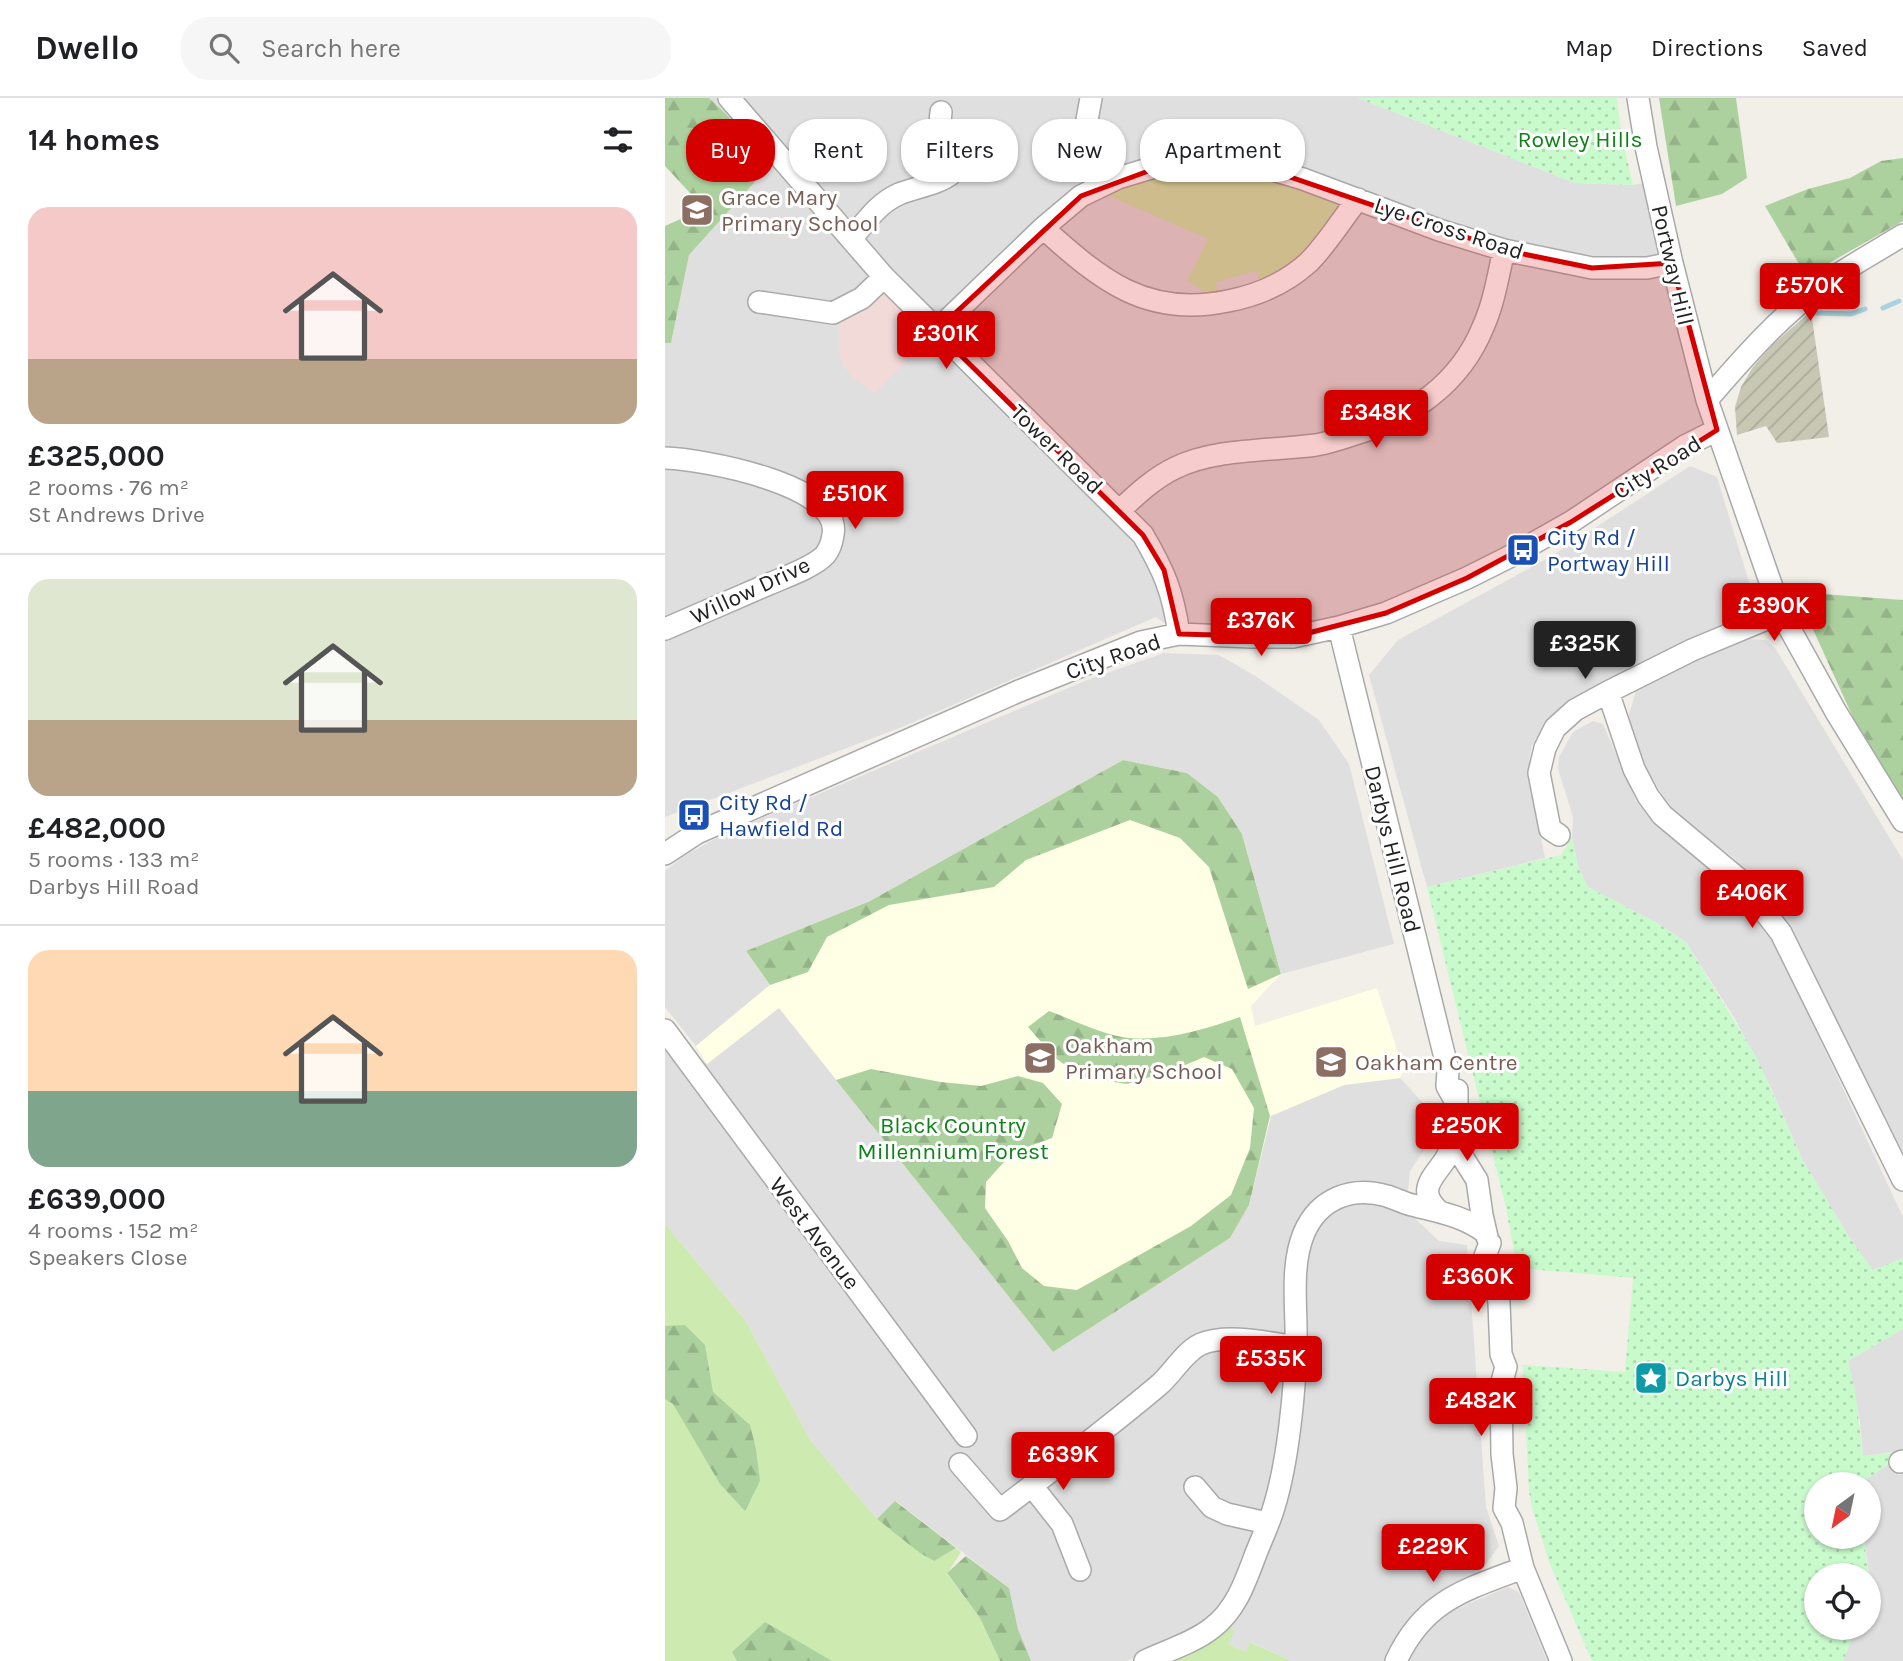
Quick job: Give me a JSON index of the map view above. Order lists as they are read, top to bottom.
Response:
{
  "streets": {
    "street": [
      "Lye Cross Road",
      "Portway Hill",
      "Tower Road",
      "City Road",
      "Willow Drive",
      "Darbys Hill Road",
      "West Avenue"
    ]
  },
  "crossings": [
    ["Lye Cross Road", "Portway Hill"],
    ["Lye Cross Road", "Tower Road"],
    ["Portway Hill", "City Road"],
    ["Tower Road", "City Road"],
    ["City Road", "Darbys Hill Road"]
  ],
  "parks": ["Rowley Hills", "Black Country Millennium Forest"],
  "places": {
    "school or university": ["Grace Mary Primary School", "Oakham Primary School", "Oakham Centre"],
    "bus stop": ["City Rd / Portway Hill", "City Rd / Hawfield Rd"],
    "place": ["Darbys Hill"]
  },
  "north": "bottom left",
  "page": {
    "header": "Dwello",
    "search": "Search here",
    "nav": ["Map", "Directions", "Saved"],
    "heading": "14 homes",
    "chip": [
      "Buy",
      "Rent",
      "Filters",
      "New",
      "Apartment"
    ],
    "list": [
      {
        "name": "£325,000",
        "note": "2 rooms · 76 m² · St Andrews Drive"
      },
      {
        "name": "£482,000",
        "note": "5 rooms · 133 m² · Darbys Hill Road"
      },
      {
        "name": "£639,000",
        "note": "4 rooms · 152 m² · Speakers Close"
      }
    ],
    "price": [
      "£570K",
      "£301K",
      "£348K",
      "£510K",
      "£390K",
      "£376K",
      "£325K",
      "£406K",
      "£250K",
      "£360K",
      "£535K",
      "£482K",
      "£639K",
      "£229K"
    ]
  }
}
